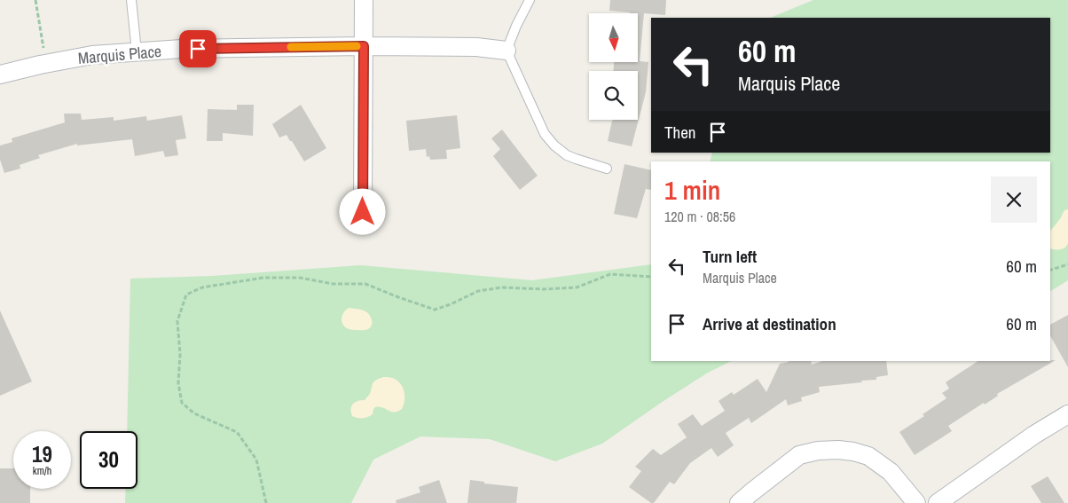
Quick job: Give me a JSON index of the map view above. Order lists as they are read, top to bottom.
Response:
{
  "streets": {
    "street": ["Marquis Place"]
  },
  "north": "bottom",
  "page": {
    "turn": ["60 m", "Marquis Place"],
    "then": "Then",
    "heading": ["1 min", "120 m · 08:56"],
    "list": [
      {
        "name": "Turn left",
        "note": "Marquis Place",
        "value": "60 m"
      },
      {
        "name": "Arrive at destination",
        "value": "60 m"
      }
    ],
    "speed": "19 km/h",
    "limit": "30"
  }
}
